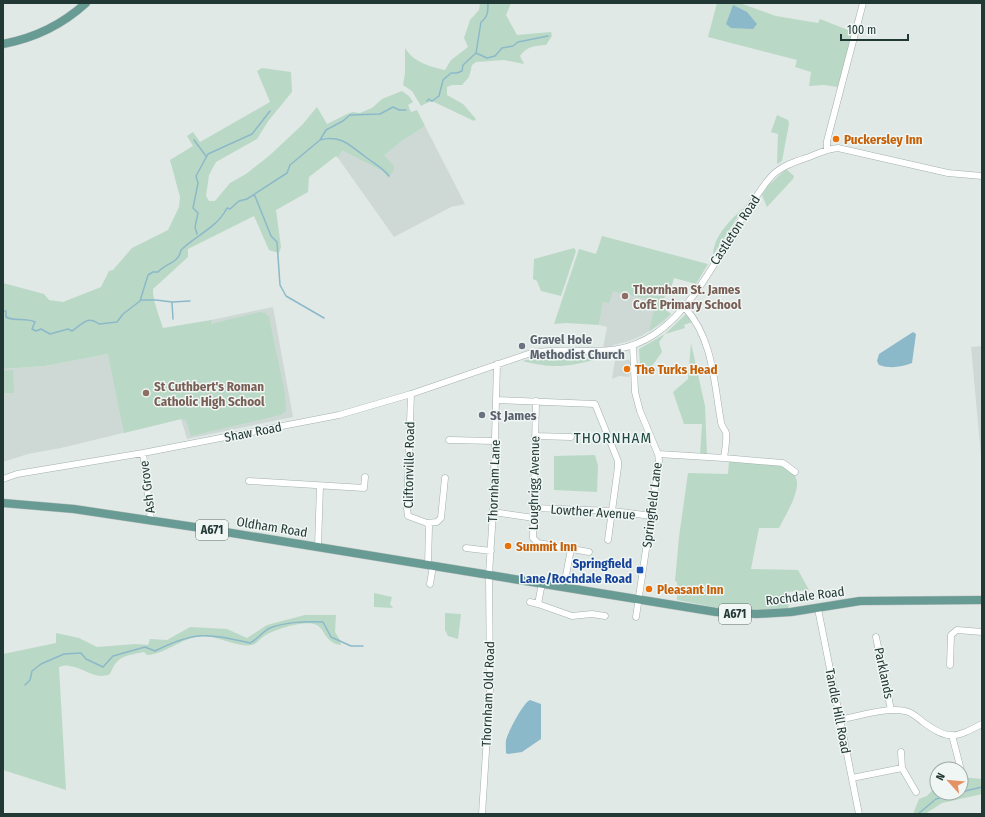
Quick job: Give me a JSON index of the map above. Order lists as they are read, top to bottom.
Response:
{
  "streets": {
    "main road": ["Oldham Road", "A671", "Rochdale Road"],
    "street": [
      "Castleton Road",
      "Shaw Road",
      "Cliftonville Road",
      "Thornham Lane",
      "Loughrigg Avenue",
      "Ash Grove",
      "Springfield Lane",
      "Lowther Avenue",
      "Parklands",
      "Thornham Old Road",
      "Tandle Hill Road"
    ]
  },
  "crossings": [
    ["Castleton Road", "Shaw Road"],
    ["Castleton Road", "Thornham Lane"],
    ["Castleton Road", "Springfield Lane"],
    ["Shaw Road", "Cliftonville Road"],
    ["Shaw Road", "Thornham Lane"],
    ["Shaw Road", "Ash Grove"],
    ["Thornham Lane", "Oldham Road"],
    ["Thornham Lane", "Rochdale Road"],
    ["Thornham Lane", "Thornham Old Road"],
    ["Loughrigg Avenue", "Lowther Avenue"],
    ["Ash Grove", "Oldham Road"],
    ["Springfield Lane", "Lowther Avenue"],
    ["Springfield Lane", "Rochdale Road"],
    ["Oldham Road", "Rochdale Road"],
    ["Oldham Road", "Thornham Old Road"],
    ["Rochdale Road", "Thornham Old Road"],
    ["Rochdale Road", "Tandle Hill Road"]
  ],
  "districts": ["THORNHAM"],
  "places": {
    "other": [
      "Puckersley Inn",
      "Thornham St. James CofE Primary School",
      "Gravel Hole Methodist Church",
      "The Turks Head",
      "St Cuthbert's Roman Catholic High School",
      "St James",
      "Summit Inn",
      "Pleasant Inn"
    ],
    "transit": ["Springfield Lane/Rochdale Road"]
  },
  "scale_bar": "100 m",
  "north": "top left"
}
